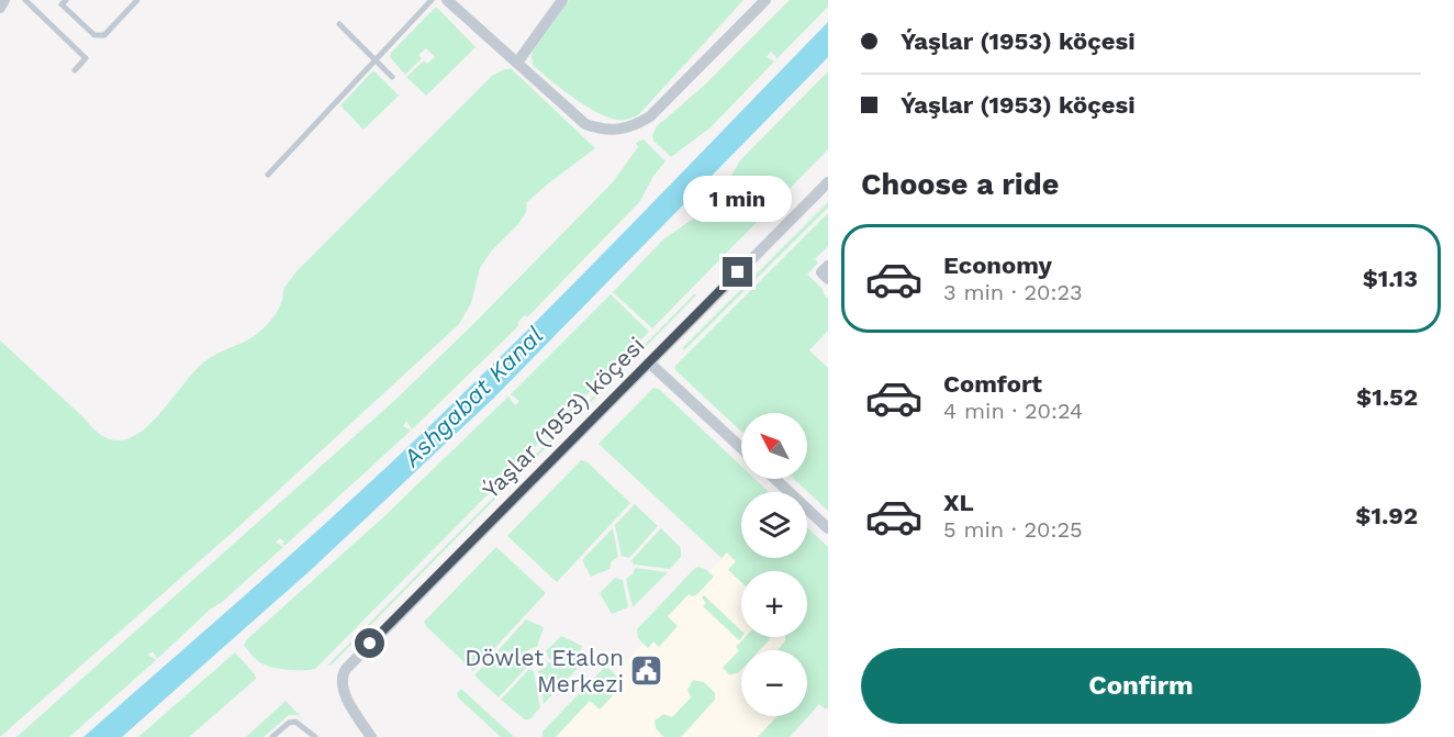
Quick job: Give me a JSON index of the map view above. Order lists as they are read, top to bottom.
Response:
{
  "streets": {
    "street": ["Ýaşlar (1953) köçesi"]
  },
  "water": ["Ashgabat Kanal"],
  "places": {
    "public building": ["Döwlet Etalon Merkezi"]
  },
  "north": "top left",
  "page": {
    "banner": ["Ýaşlar (1953) köçesi", "Ýaşlar (1953) köçesi"],
    "heading": "Choose a ride",
    "bubble": "1 min",
    "list": [
      {
        "name": "Economy",
        "note": "3 min · 20:23",
        "value": "$1.13"
      },
      {
        "name": "Comfort",
        "note": "4 min · 20:24",
        "value": "$1.52"
      },
      {
        "name": "XL",
        "note": "5 min · 20:25",
        "value": "$1.92"
      }
    ],
    "map_buttons": ["+", "−"],
    "buttons": "Confirm"
  }
}
